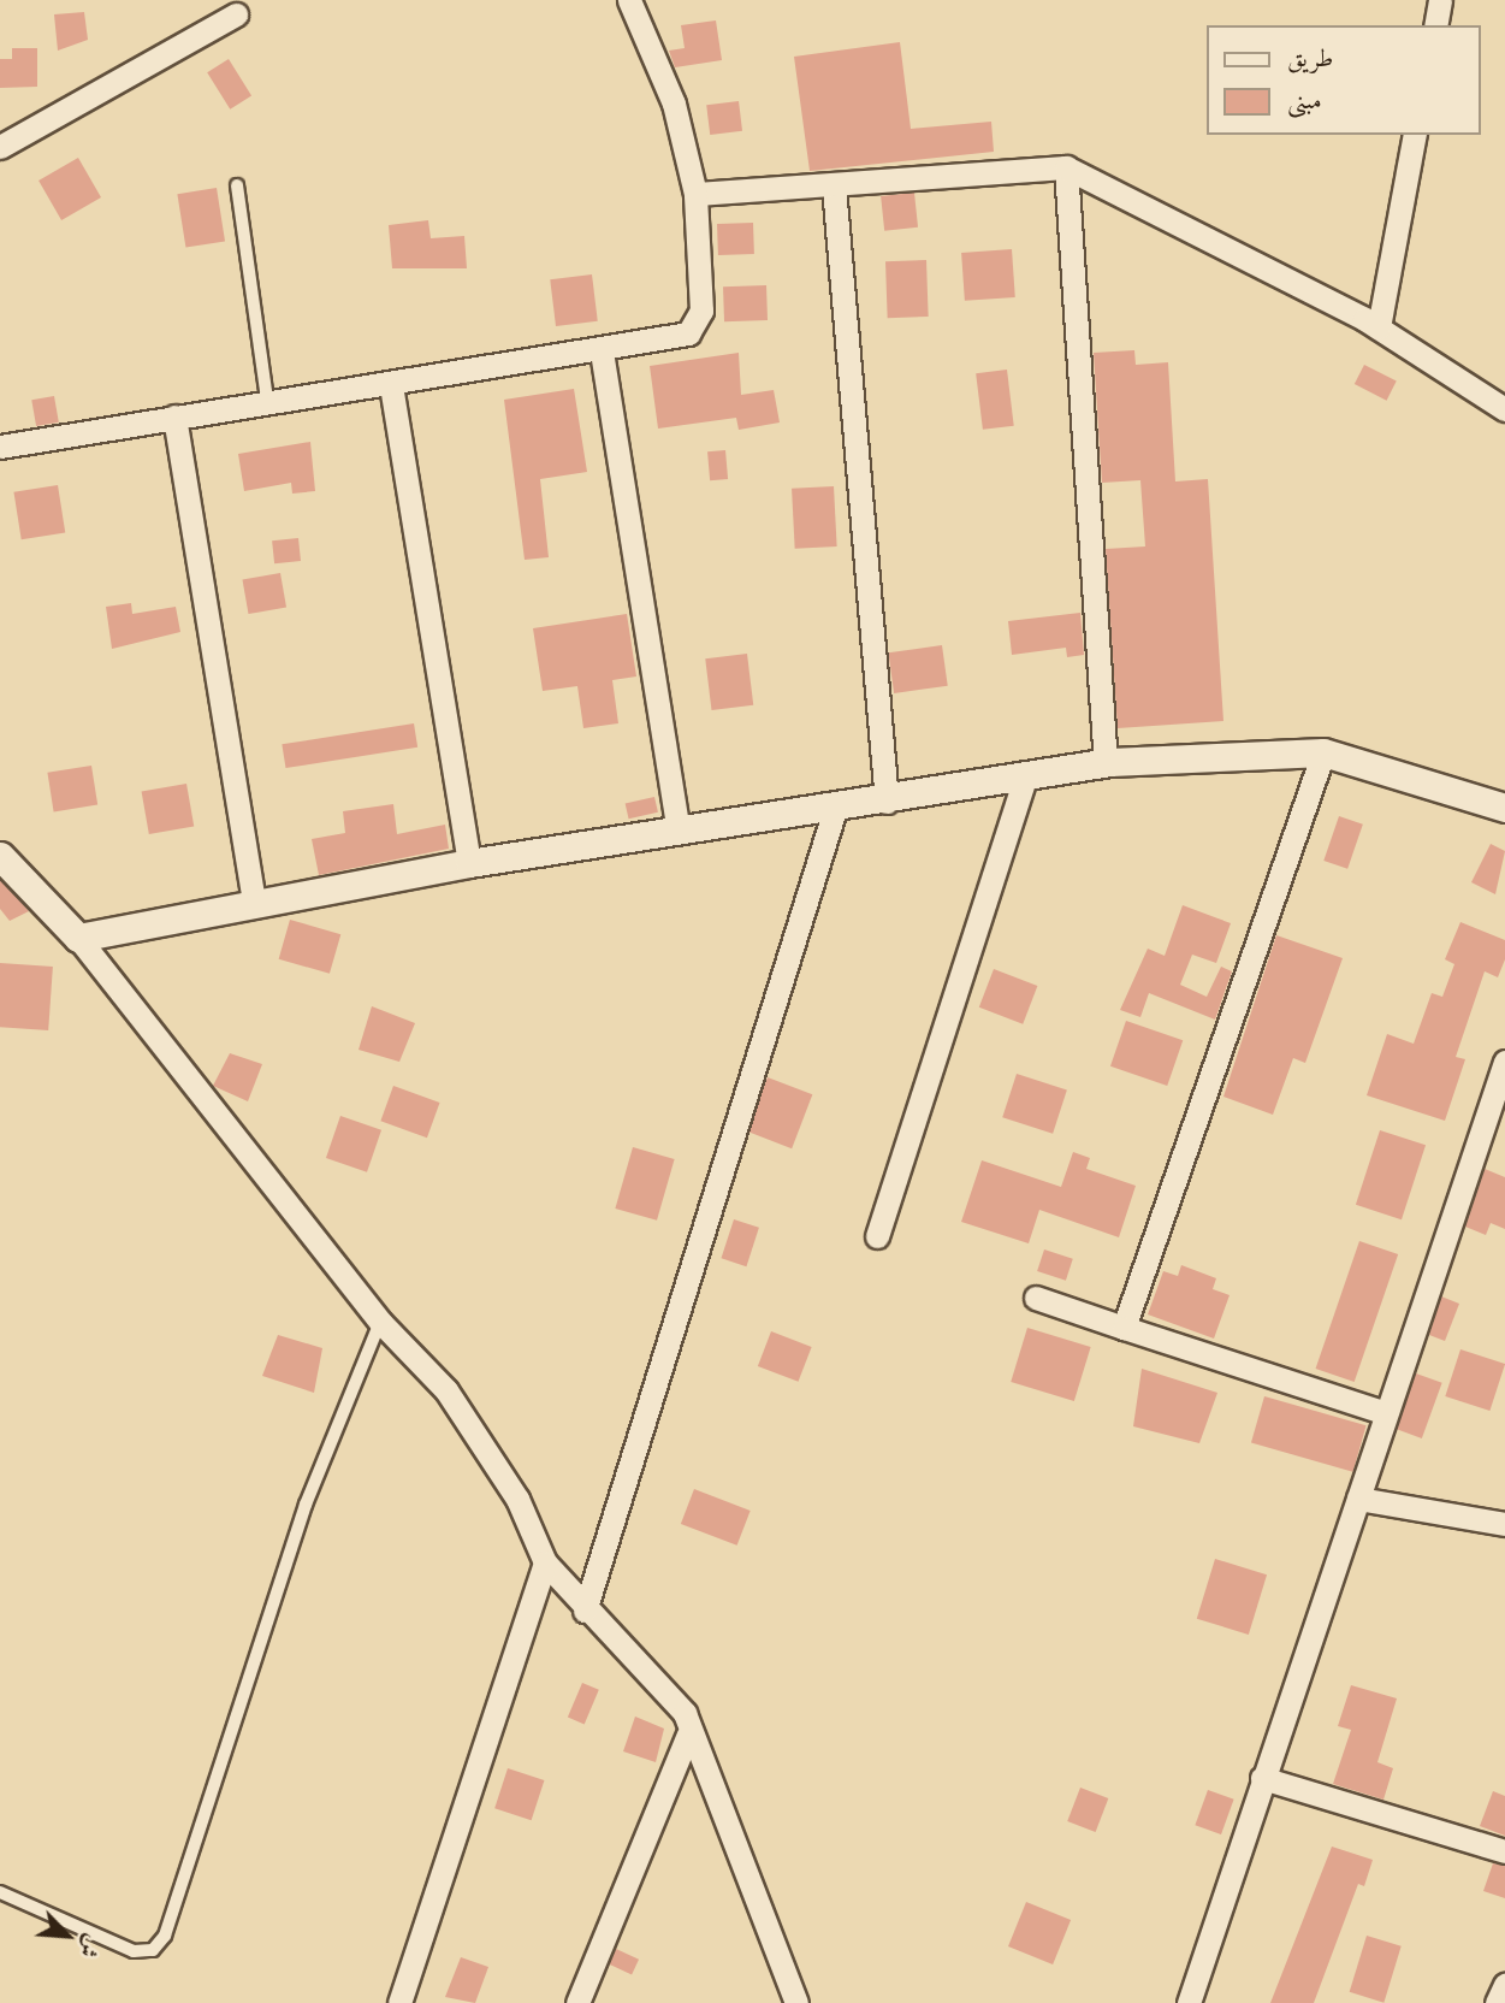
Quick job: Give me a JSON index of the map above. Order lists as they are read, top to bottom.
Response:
{
  "legend": ["طريق", "مبنى"],
  "north": "bottom right"
}
